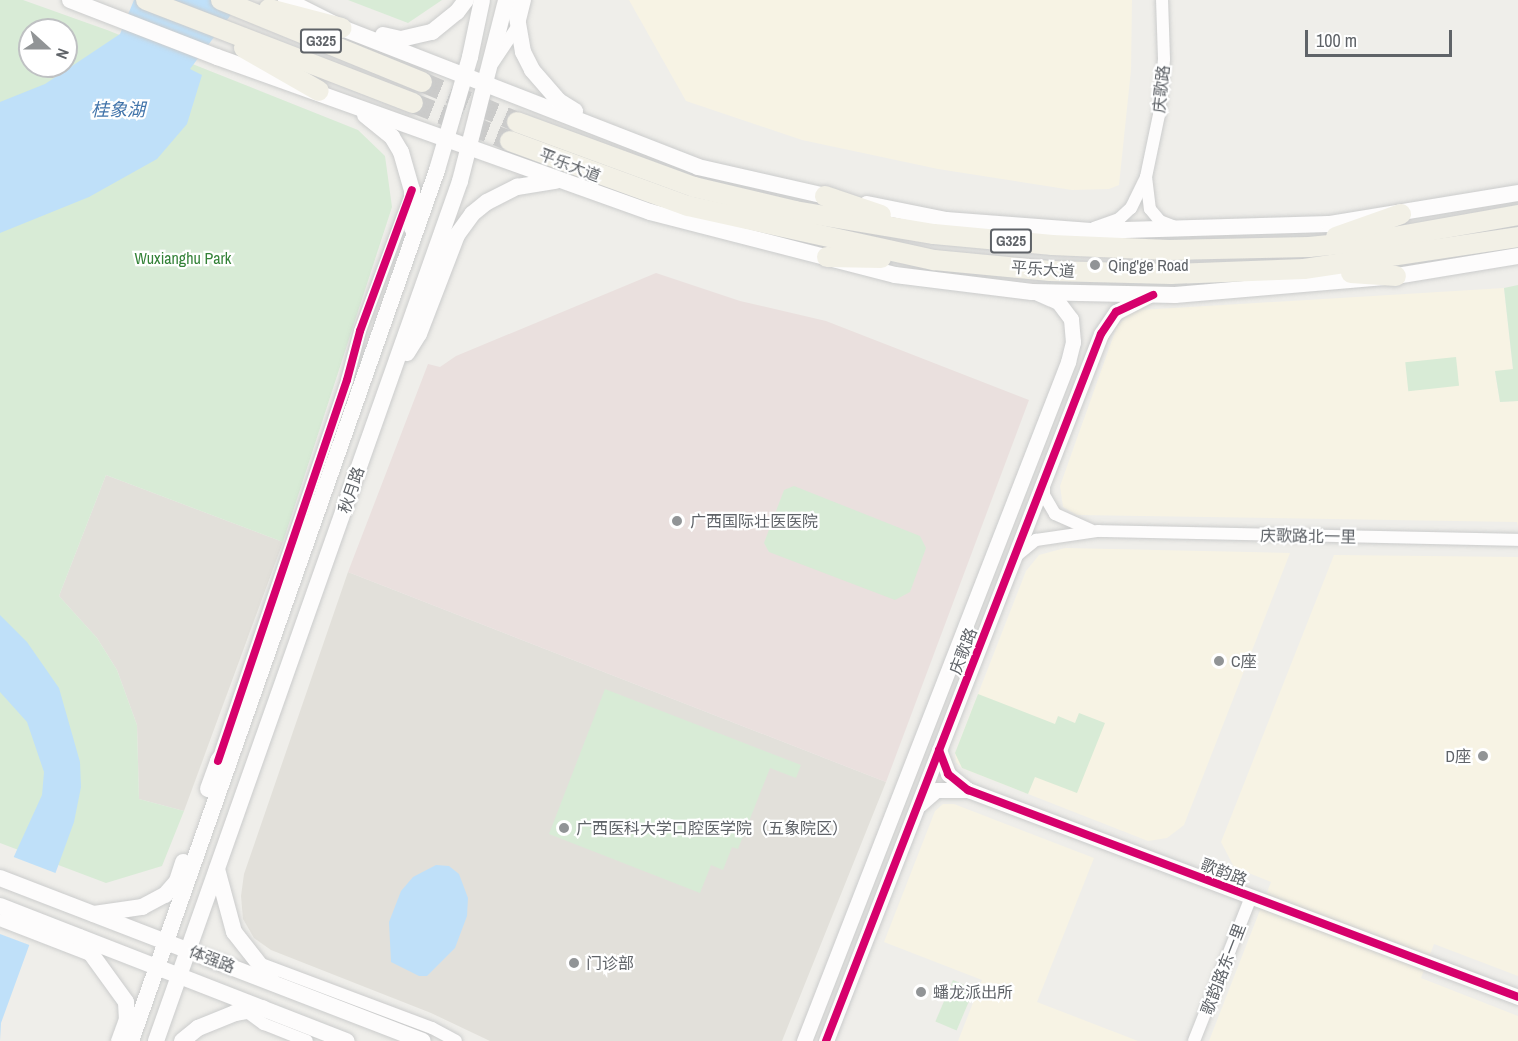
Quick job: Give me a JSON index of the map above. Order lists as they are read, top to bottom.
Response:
{
  "streets": {
    "highway": ["G325", "平乐大道"],
    "main road": ["秋月路", "体强路"],
    "street": [
      "庆歌路",
      "庆歌路北一里",
      "歌韵路",
      "歌韵路东一里"
    ]
  },
  "crossings": [
    ["庆歌路", "庆歌路北一里"],
    ["庆歌路", "歌韵路"],
    ["秋月路", "体强路"],
    ["歌韵路", "歌韵路东一里"]
  ],
  "water": ["桂象湖"],
  "parks": ["Wuxianghu Park"],
  "places": [
    "Qing'ge Road",
    "广西国际壮医医院",
    "C座",
    "D座",
    "广西医科大学口腔医学院（五象院区）",
    "门诊部",
    "蟠龙派出所"
  ],
  "scale_bar": "100 m",
  "north": "right"
}
